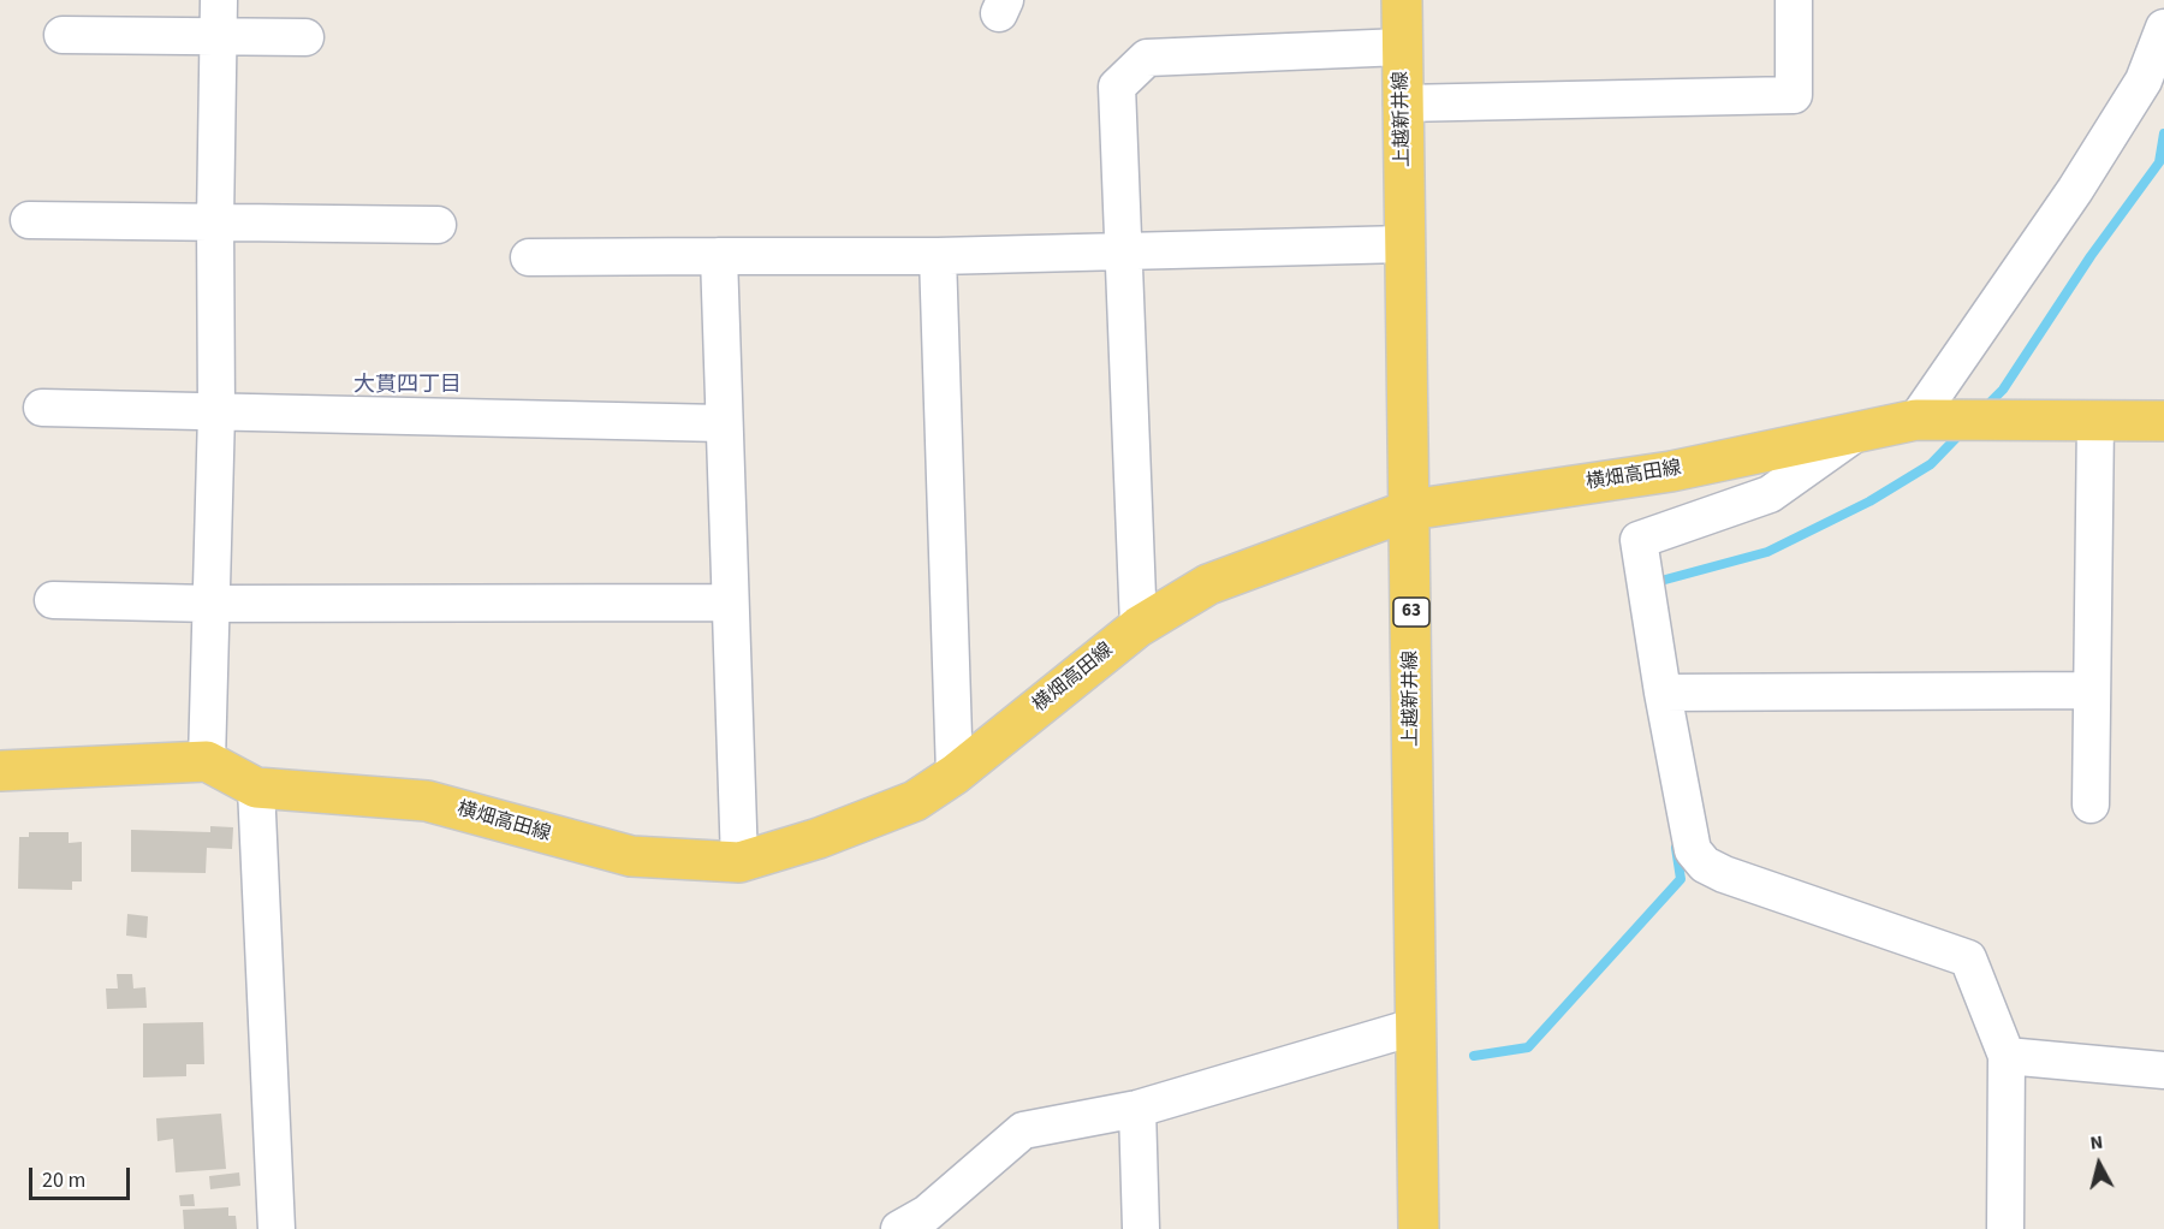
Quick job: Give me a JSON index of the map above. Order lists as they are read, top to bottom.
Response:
{
  "streets": {
    "main road": ["上越新井線", "横畑高田線", "63"]
  },
  "crossings": [
    ["上越新井線", "横畑高田線"]
  ],
  "districts": ["大貫四丁目"],
  "scale_bar": "20 m",
  "north": "top"
}
